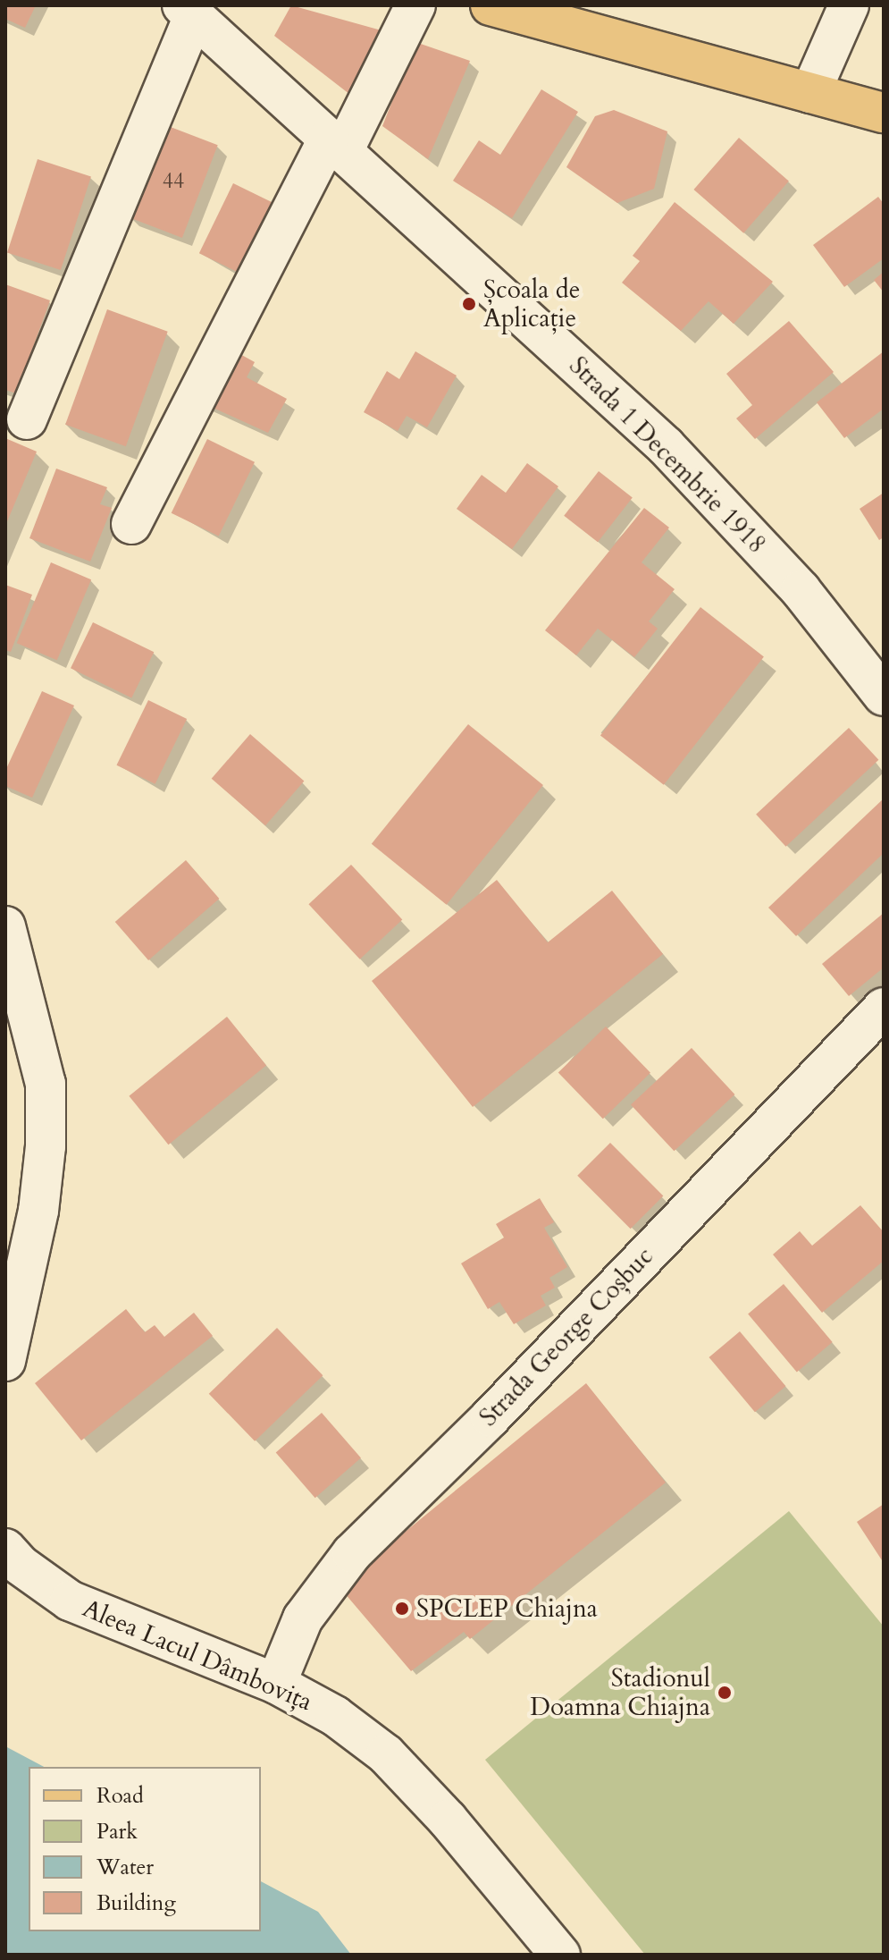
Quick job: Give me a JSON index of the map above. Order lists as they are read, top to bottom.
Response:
{
  "streets": {
    "street": ["Strada 1 Decembrie 1918", "Strada George Coșbuc", "Aleea Lacul Dâmbovița"]
  },
  "crossings": [
    ["Strada George Coșbuc", "Aleea Lacul Dâmbovița"]
  ],
  "places": ["Școala de Aplicație", "SPCLEP Chiajna", "Stadionul Doamna Chiajna"],
  "house_numbers": ["44"],
  "legend": [
    "Road",
    "Park",
    "Water",
    "Building"
  ]
}
